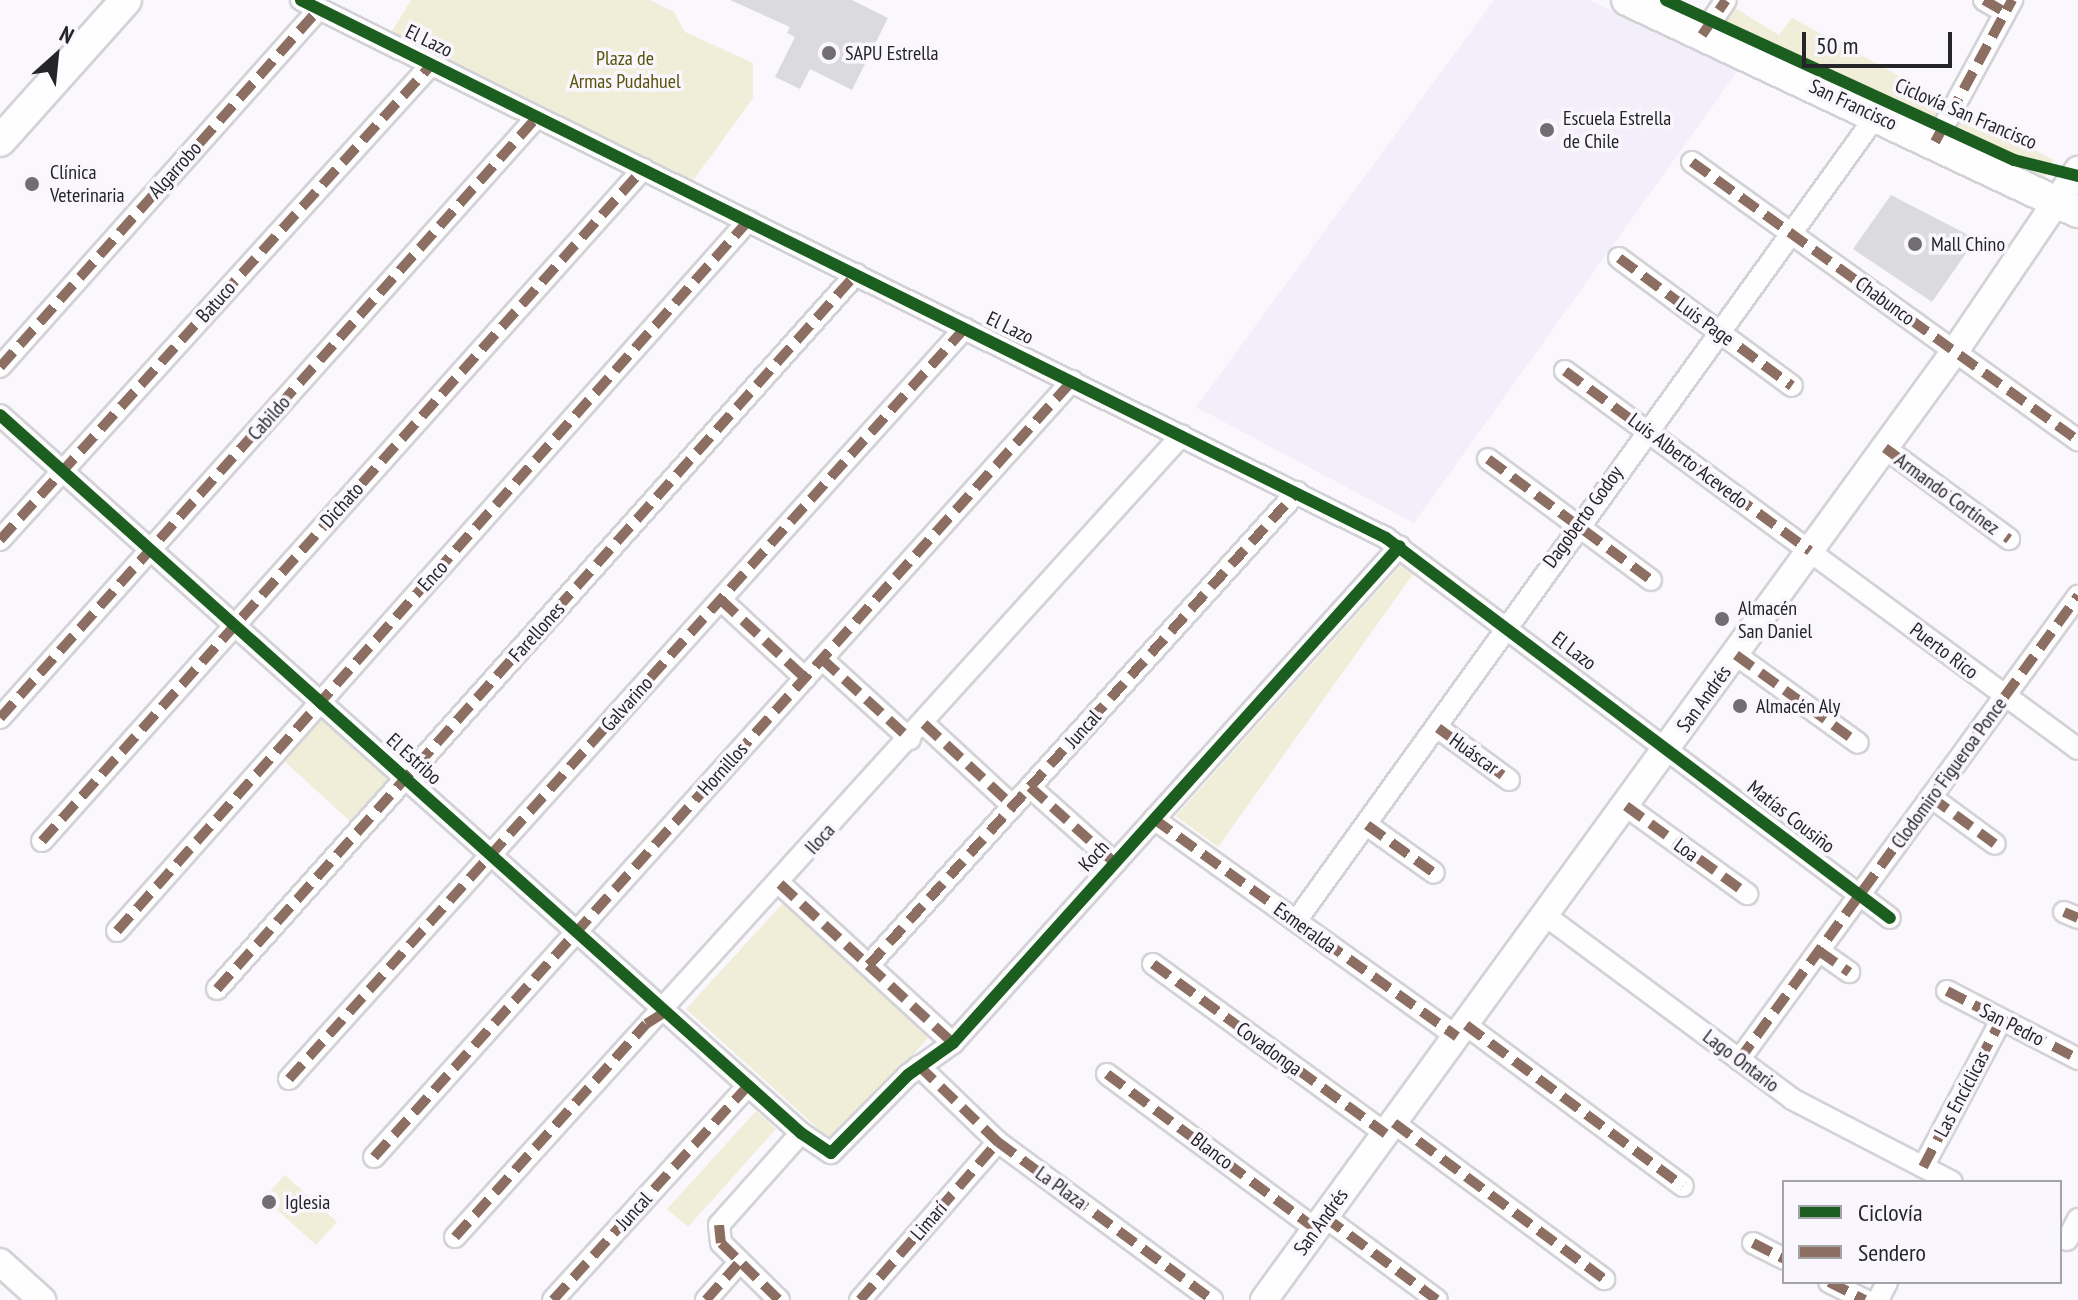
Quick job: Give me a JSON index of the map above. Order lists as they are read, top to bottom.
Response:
{
  "streets": {
    "main road": ["San Francisco"],
    "street": [
      "El Lazo",
      "Algarrobo",
      "Chabunco",
      "Batuco",
      "Luis Page",
      "Cabildo",
      "Luis Alberto Acevedo",
      "Armando Cortínez",
      "Dichato",
      "Dagoberto Godoy",
      "Enco",
      "Farellones",
      "Puerto Rico",
      "San Andrés",
      "Galvarino",
      "Juncal",
      "Huáscar",
      "El Estribo",
      "Hornillos",
      "Clodomiro Figueroa Ponce",
      "Matías Cousiño",
      "Iloca",
      "Loa",
      "Koch",
      "Esmeralda",
      "San Pedro",
      "Covadonga",
      "Lago Ontario",
      "Las Encíclicas",
      "Blanco",
      "La Plaza",
      "Limarí"
    ],
    "cycle path": ["Ciclovía San Francisco"]
  },
  "crossings": [
    ["El Lazo", "Algarrobo"],
    ["El Lazo", "Batuco"],
    ["El Lazo", "Cabildo"],
    ["El Lazo", "Dichato"],
    ["El Lazo", "Dagoberto Godoy"],
    ["El Lazo", "Enco"],
    ["El Lazo", "Farellones"],
    ["El Lazo", "San Andrés"],
    ["El Lazo", "Galvarino"],
    ["El Lazo", "Juncal"],
    ["El Lazo", "Hornillos"],
    ["El Lazo", "Matías Cousiño"],
    ["El Lazo", "Iloca"],
    ["El Lazo", "Koch"],
    ["San Francisco", "Dagoberto Godoy"],
    ["San Francisco", "San Andrés"],
    ["Chabunco", "Dagoberto Godoy"],
    ["Chabunco", "San Andrés"],
    ["Batuco", "El Estribo"],
    ["Luis Page", "Dagoberto Godoy"],
    ["Cabildo", "El Estribo"],
    ["Luis Alberto Acevedo", "Dagoberto Godoy"],
    ["Luis Alberto Acevedo", "Puerto Rico"],
    ["Luis Alberto Acevedo", "San Andrés"],
    ["Armando Cortínez", "San Andrés"],
    ["Dichato", "El Estribo"],
    ["Dagoberto Godoy", "Huáscar"],
    ["Dagoberto Godoy", "Esmeralda"],
    ["Enco", "El Estribo"],
    ["Farellones", "El Estribo"],
    ["Puerto Rico", "San Andrés"],
    ["Puerto Rico", "Clodomiro Figueroa Ponce"],
    ["San Andrés", "Matías Cousiño"],
    ["San Andrés", "Loa"],
    ["San Andrés", "Esmeralda"],
    ["San Andrés", "Covadonga"],
    ["San Andrés", "Lago Ontario"],
    ["San Andrés", "Blanco"],
    ["Galvarino", "El Estribo"],
    ["Juncal", "El Estribo"],
    ["El Estribo", "Hornillos"],
    ["El Estribo", "Iloca"],
    ["El Estribo", "Koch"],
    ["Clodomiro Figueroa Ponce", "Matías Cousiño"],
    ["Clodomiro Figueroa Ponce", "Lago Ontario"],
    ["Koch", "Esmeralda"],
    ["Koch", "La Plaza"],
    ["San Pedro", "Las Encíclicas"],
    ["Lago Ontario", "Las Encíclicas"],
    ["La Plaza", "Limarí"]
  ],
  "parks": ["Plaza de Armas Pudahuel"],
  "places": [
    "SAPU Estrella",
    "Escuela Estrella de Chile",
    "Clínica Veterinaria",
    "Mall Chino",
    "Almacén San Daniel",
    "Almacén Aly",
    "Iglesia"
  ],
  "legend": ["Ciclovía", "Sendero"],
  "scale_bar": "50 m",
  "north": "top right"
}
